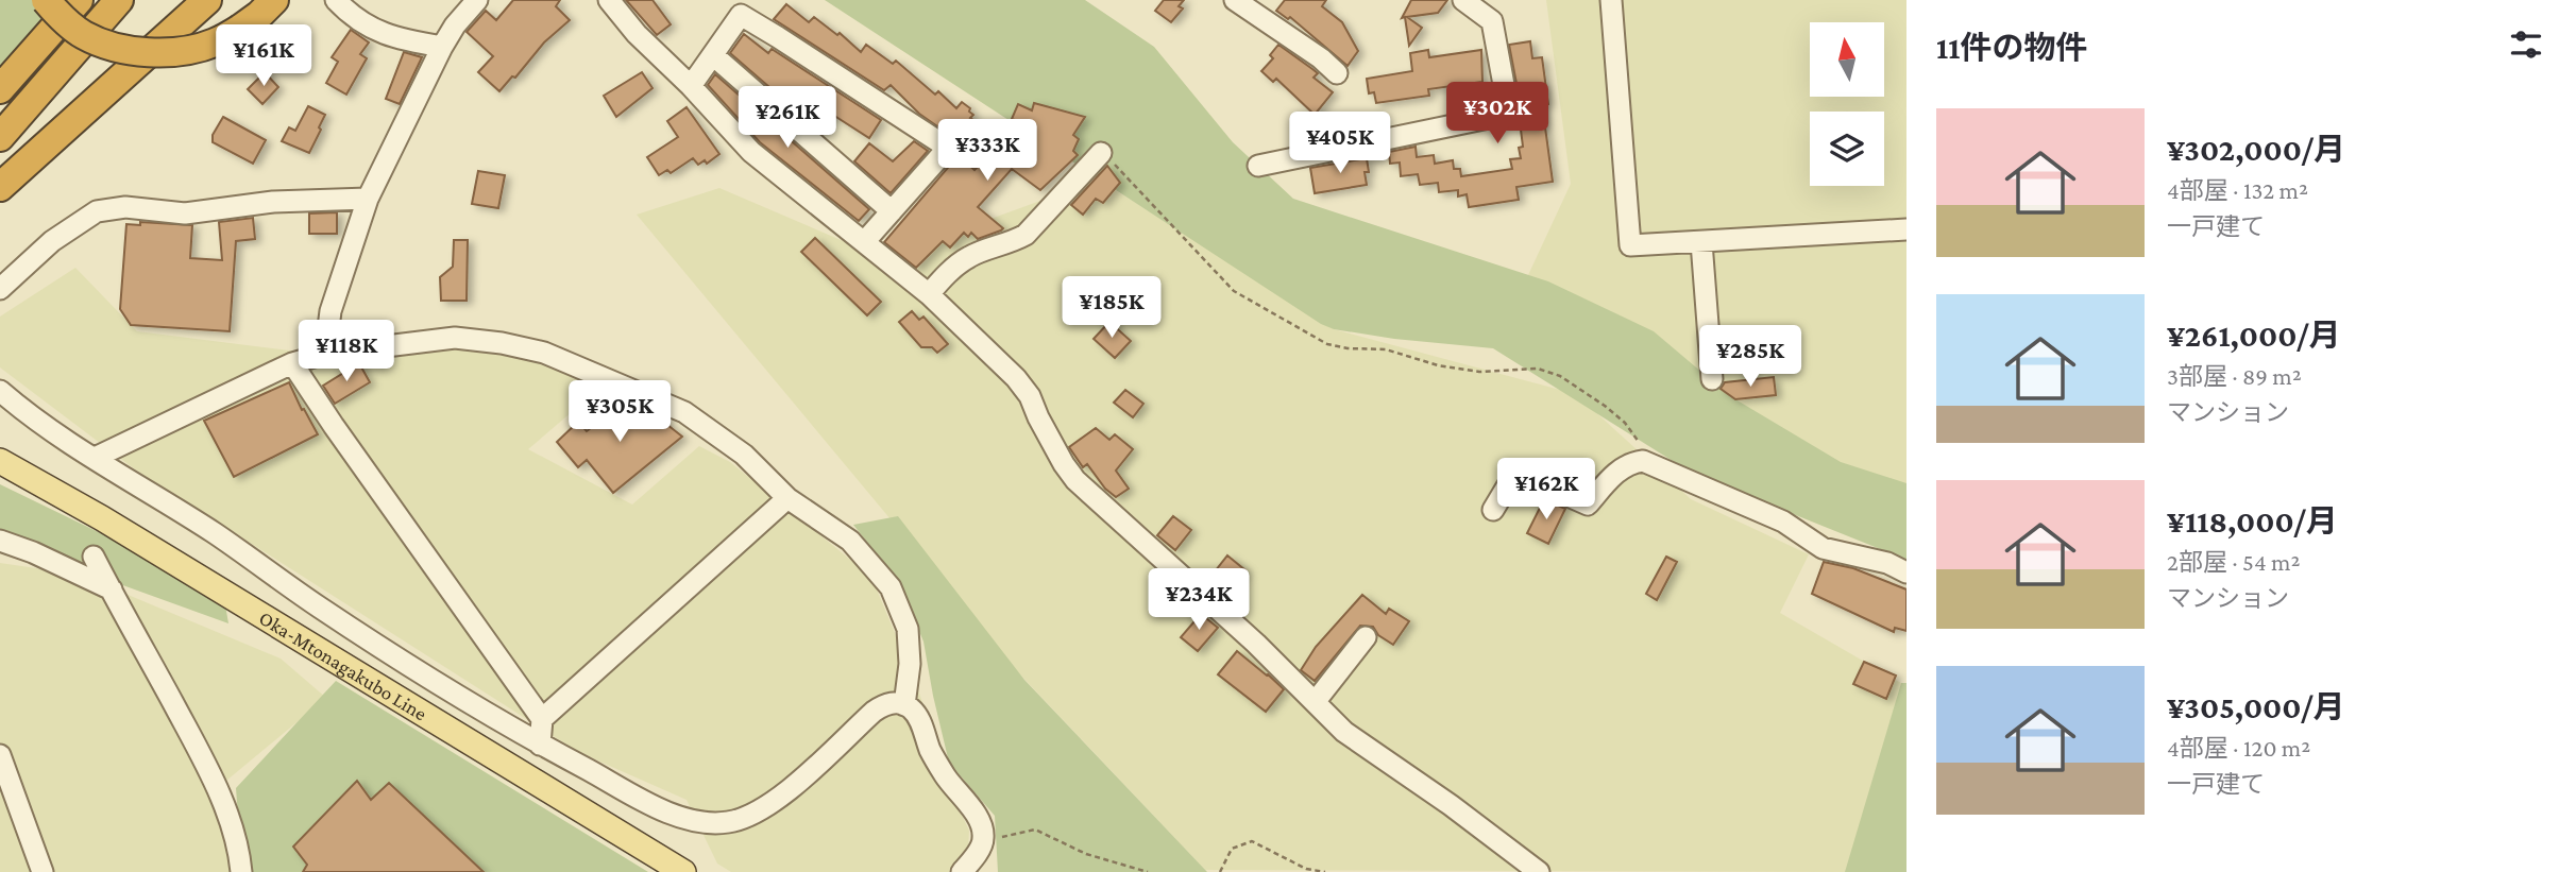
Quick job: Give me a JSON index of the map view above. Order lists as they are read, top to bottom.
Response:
{
  "streets": {
    "main road": ["Oka-Mtonagakubo Line"]
  },
  "north": "top",
  "page": {
    "heading": "11件の物件",
    "price": [
      "¥161K",
      "¥302K",
      "¥261K",
      "¥405K",
      "¥333K",
      "¥185K",
      "¥118K",
      "¥285K",
      "¥305K",
      "¥162K",
      "¥234K"
    ],
    "list": [
      {
        "name": "¥302,000/月",
        "note": "4部屋 · 132 m² · 一戸建て"
      },
      {
        "name": "¥261,000/月",
        "note": "3部屋 · 89 m² · マンション"
      },
      {
        "name": "¥118,000/月",
        "note": "2部屋 · 54 m² · マンション"
      },
      {
        "name": "¥305,000/月",
        "note": "4部屋 · 120 m² · 一戸建て"
      }
    ]
  }
}
